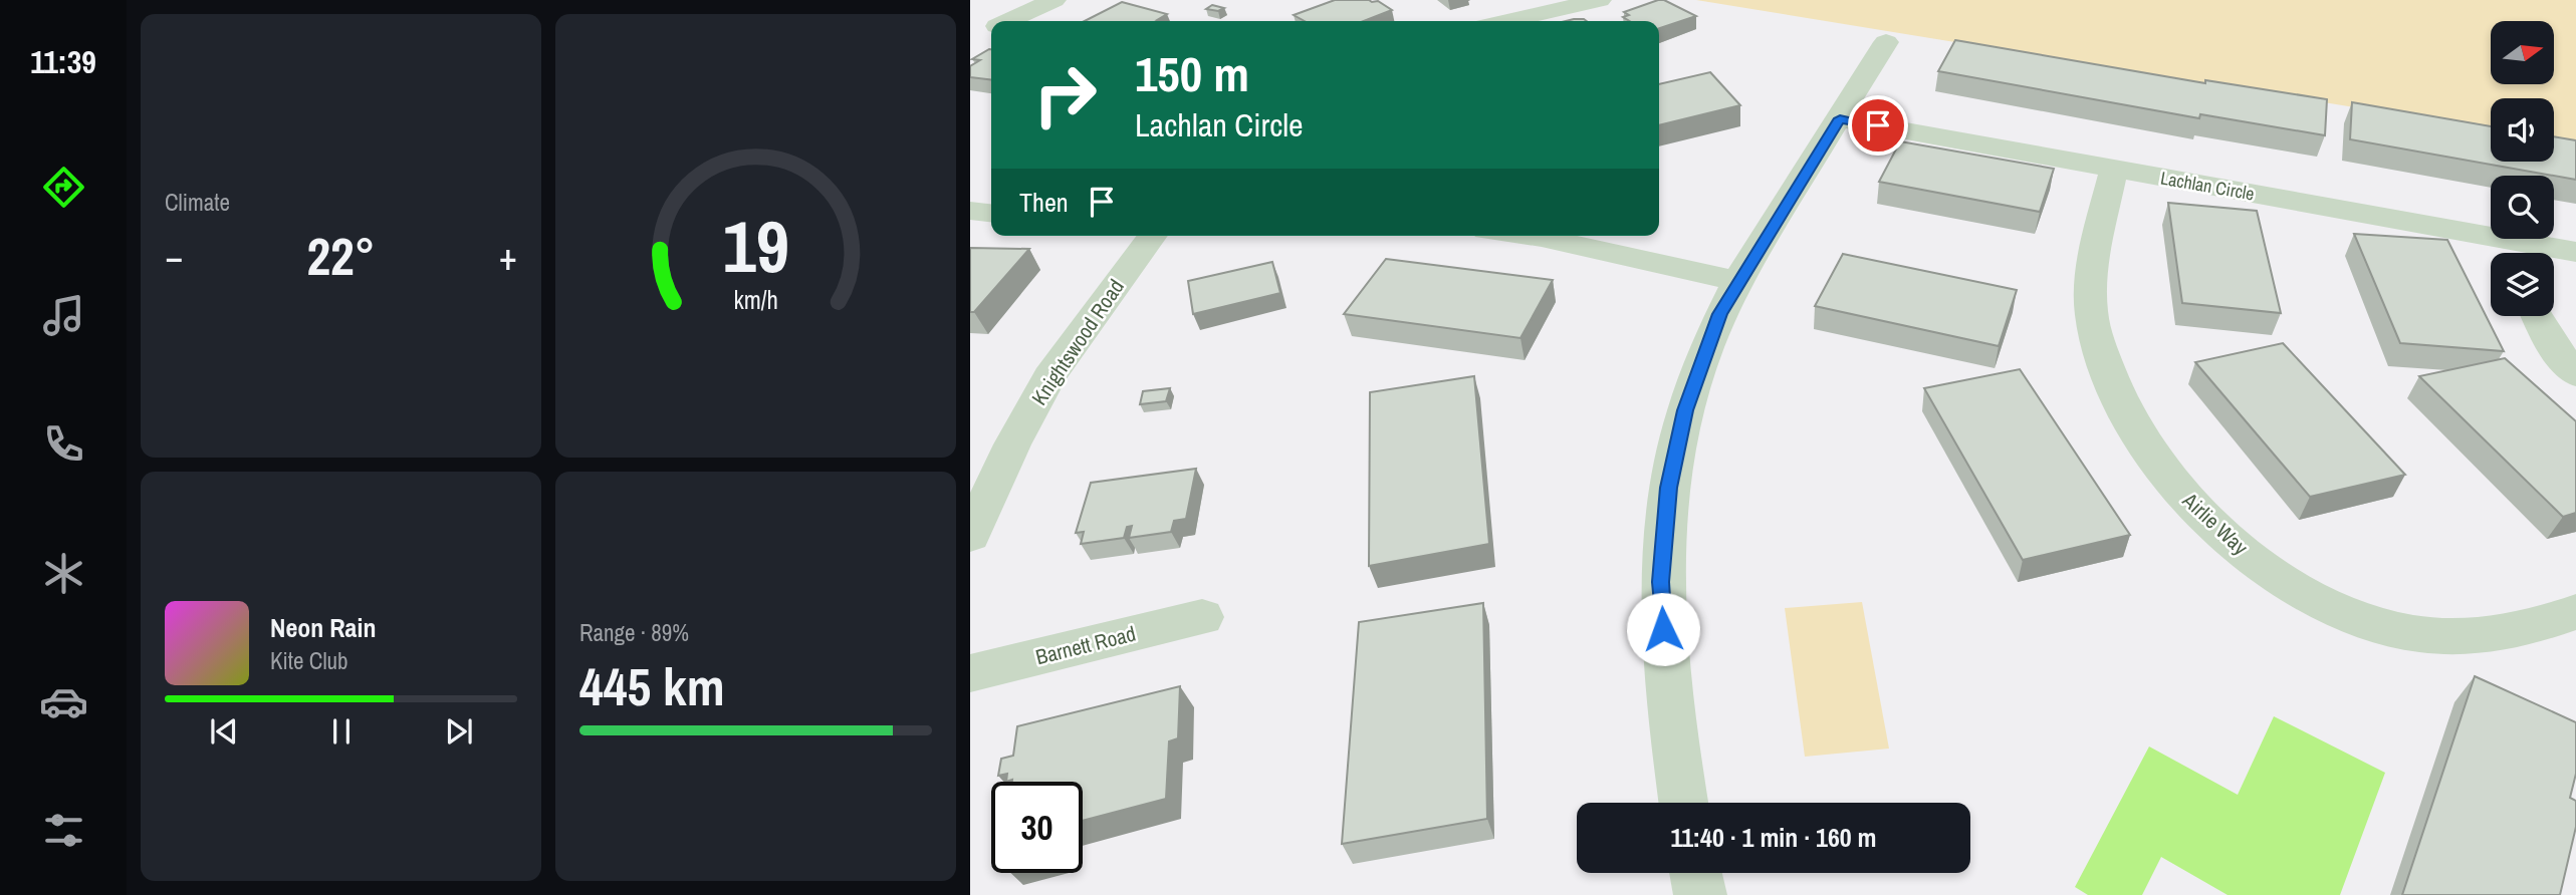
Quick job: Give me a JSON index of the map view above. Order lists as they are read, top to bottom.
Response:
{
  "streets": {
    "street": [
      "Lachlan Circle",
      "Knightswood Road",
      "Airlie Way",
      "Barnett Road"
    ]
  },
  "crossings": [
    ["Lachlan Circle", "Airlie Way"]
  ],
  "north": "right",
  "page": {
    "tabs": "11:39",
    "tile": [
      "Climate",
      ["Range · 89%", "445 km"]
    ],
    "turn": ["150 m", "Lachlan Circle"],
    "then": "Then",
    "heat": ["−", "22°", "+"],
    "song": ["Neon Rain", "Kite Club"],
    "limit": "30",
    "trip": "11:40 · 1 min · 160 m",
    "gauge": ["19", "km/h"]
  }
}
